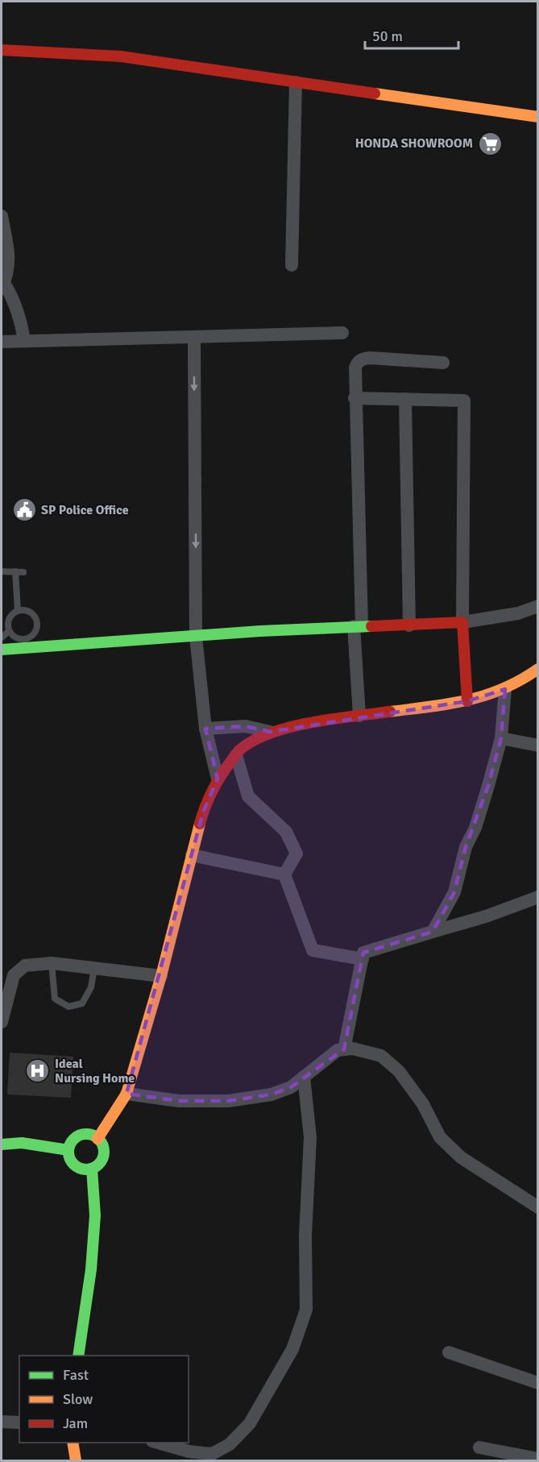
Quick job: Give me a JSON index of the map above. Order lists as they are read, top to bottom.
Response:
{
  "places": {
    "supermarket": ["HONDA SHOWROOM"],
    "public building": ["SP Police Office"],
    "hospital": ["Ideal Nursing Home"]
  },
  "legend": ["Fast", "Slow", "Jam"],
  "scale_bar": "50 m"
}
